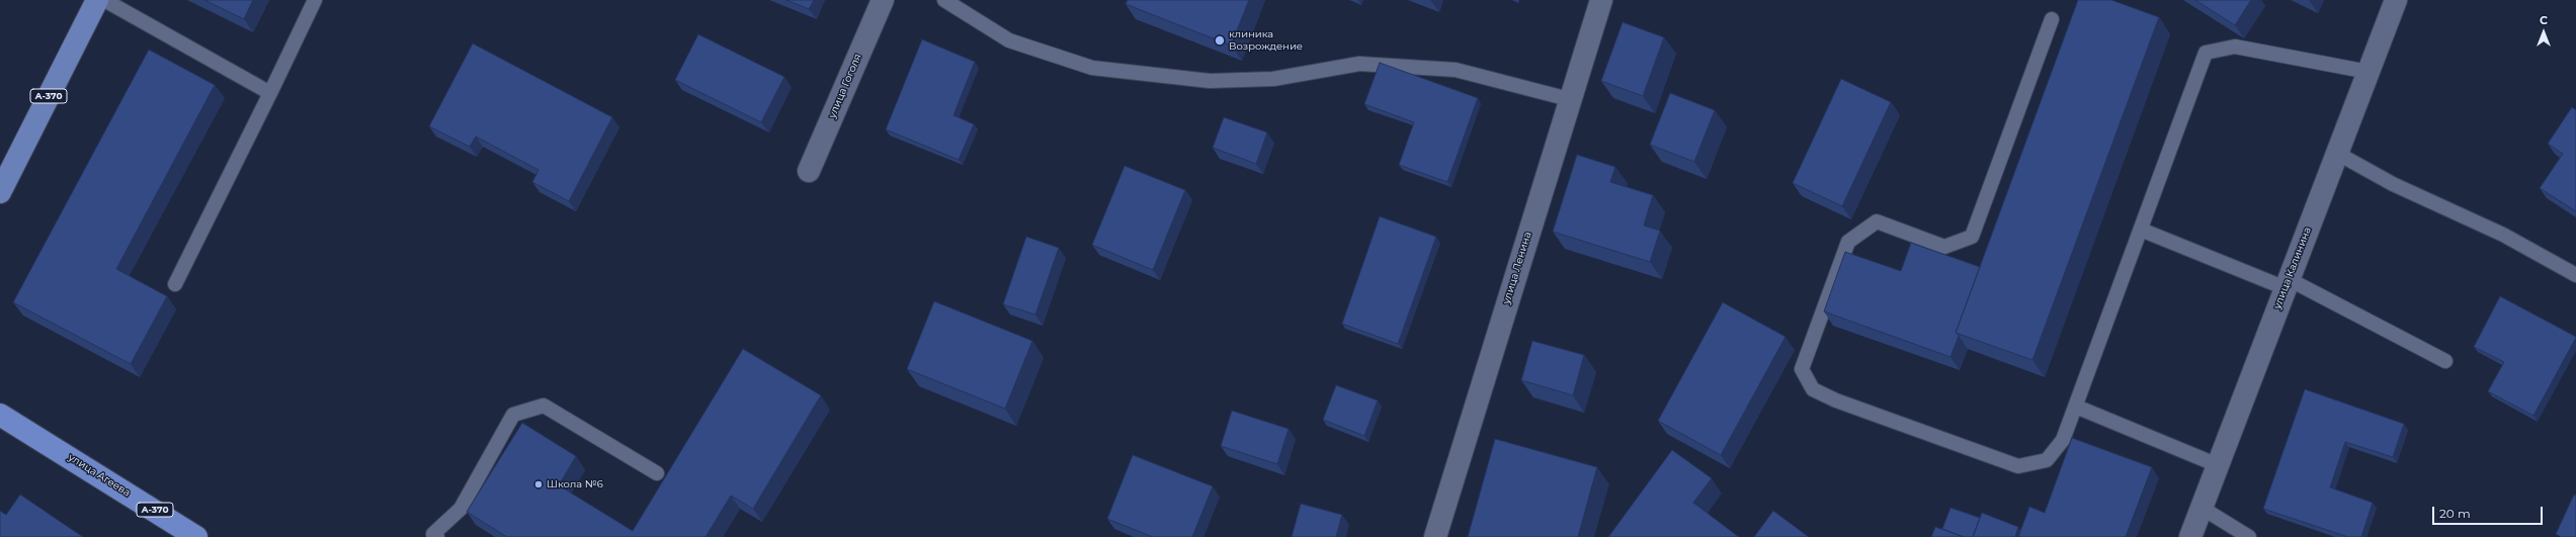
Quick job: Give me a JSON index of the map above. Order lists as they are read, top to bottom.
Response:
{
  "streets": {
    "highway": ["А-370", "улица Агеева"],
    "street": ["улица Гоголя", "улица Ленина", "улица Калинина"]
  },
  "places": ["клиника Возрождение", "Школа №6"],
  "scale_bar": "20 m",
  "north": "top"
}
